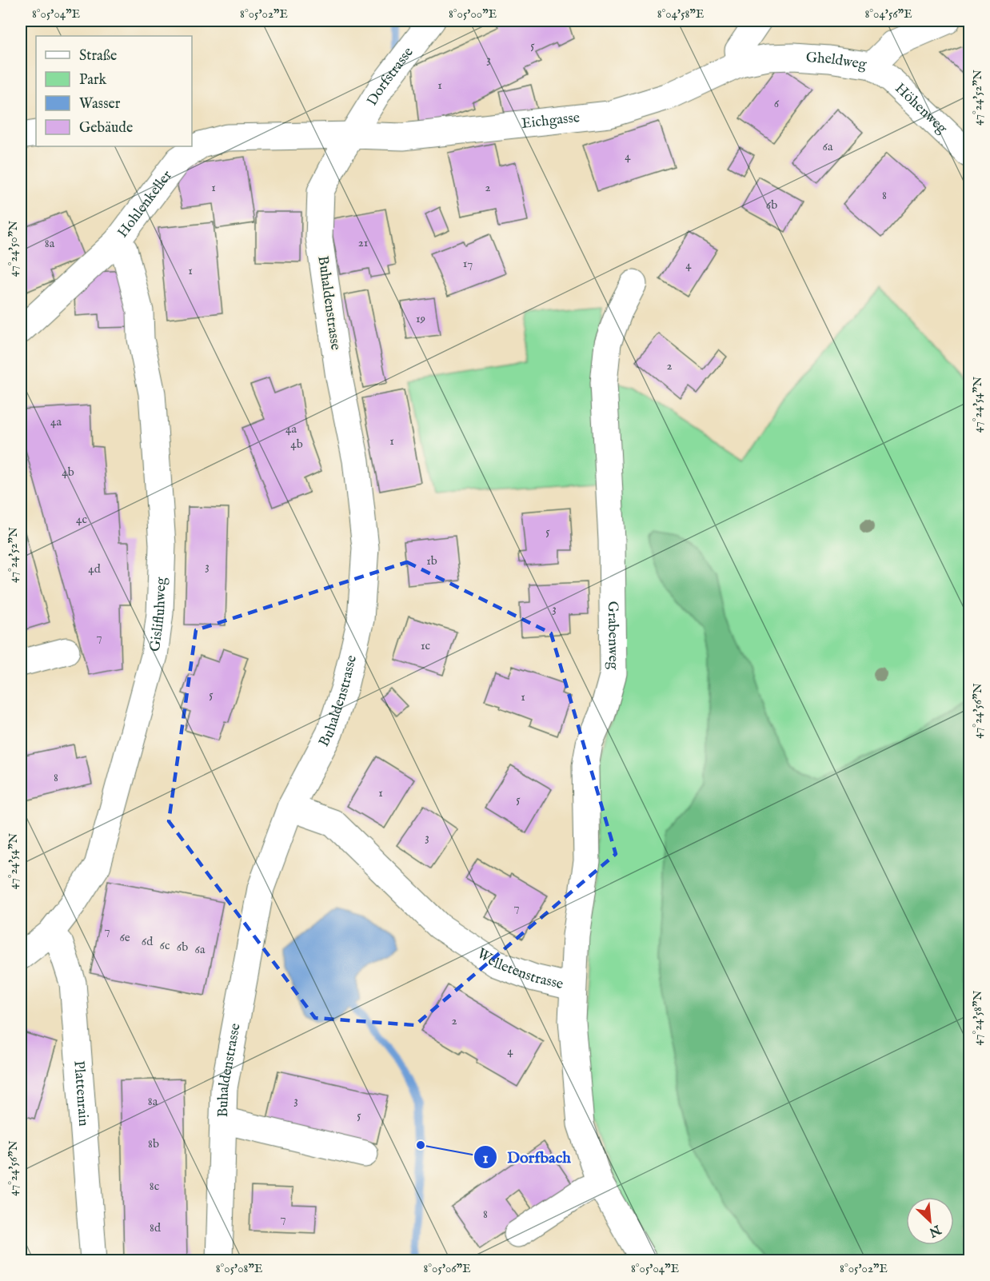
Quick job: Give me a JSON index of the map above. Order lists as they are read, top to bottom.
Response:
{
  "streets": {
    "street": [
      "Gheldweg",
      "Dorfstrasse",
      "Höhenweg",
      "Eichgasse",
      "Hohlenkeller",
      "Buhaldenstrasse",
      "Gislifluhweg",
      "Grabenweg",
      "Welletenstrasse",
      "Plattenrain"
    ]
  },
  "crossings": [
    ["Gheldweg", "Höhenweg"],
    ["Gheldweg", "Eichgasse"],
    ["Dorfstrasse", "Eichgasse"],
    ["Dorfstrasse", "Hohlenkeller"],
    ["Dorfstrasse", "Buhaldenstrasse"],
    ["Eichgasse", "Hohlenkeller"],
    ["Eichgasse", "Buhaldenstrasse"],
    ["Hohlenkeller", "Buhaldenstrasse"],
    ["Hohlenkeller", "Gislifluhweg"],
    ["Buhaldenstrasse", "Welletenstrasse"],
    ["Gislifluhweg", "Plattenrain"],
    ["Grabenweg", "Welletenstrasse"]
  ],
  "places": ["Dorfbach"],
  "house_numbers": [
    "5",
    "3",
    "1",
    "6",
    "6a",
    "4",
    "1",
    "2",
    "8",
    "6b",
    "21",
    "8a",
    "17",
    "4",
    "1",
    "19",
    "2",
    "4a",
    "4a",
    "1",
    "4b",
    "4b",
    "4c",
    "5",
    "1b",
    "3",
    "4d",
    "3",
    "7",
    "1c",
    "5",
    "1",
    "8",
    "1",
    "5",
    "3",
    "7",
    "7",
    "6e",
    "6d",
    "6c",
    "6b",
    "6a",
    "2",
    "4",
    "3",
    "8a",
    "5",
    "8b",
    "8c",
    "8",
    "7",
    "8d"
  ],
  "legend": [
    "Straße",
    "Park",
    "Wasser",
    "Gebäude"
  ],
  "north": "bottom right",
  "coordinates": [
    "8°05'04\"E",
    "8°05'02\"E",
    "8°05'00\"E",
    "8°04'58\"E",
    "8°04'56\"E",
    "47°24'52\"N",
    "47°24'50\"N",
    "47°24'54\"N",
    "47°24'56\"N",
    "47°24'58\"N",
    "8°05'08\"E",
    "8°05'06\"E"
  ]
}
